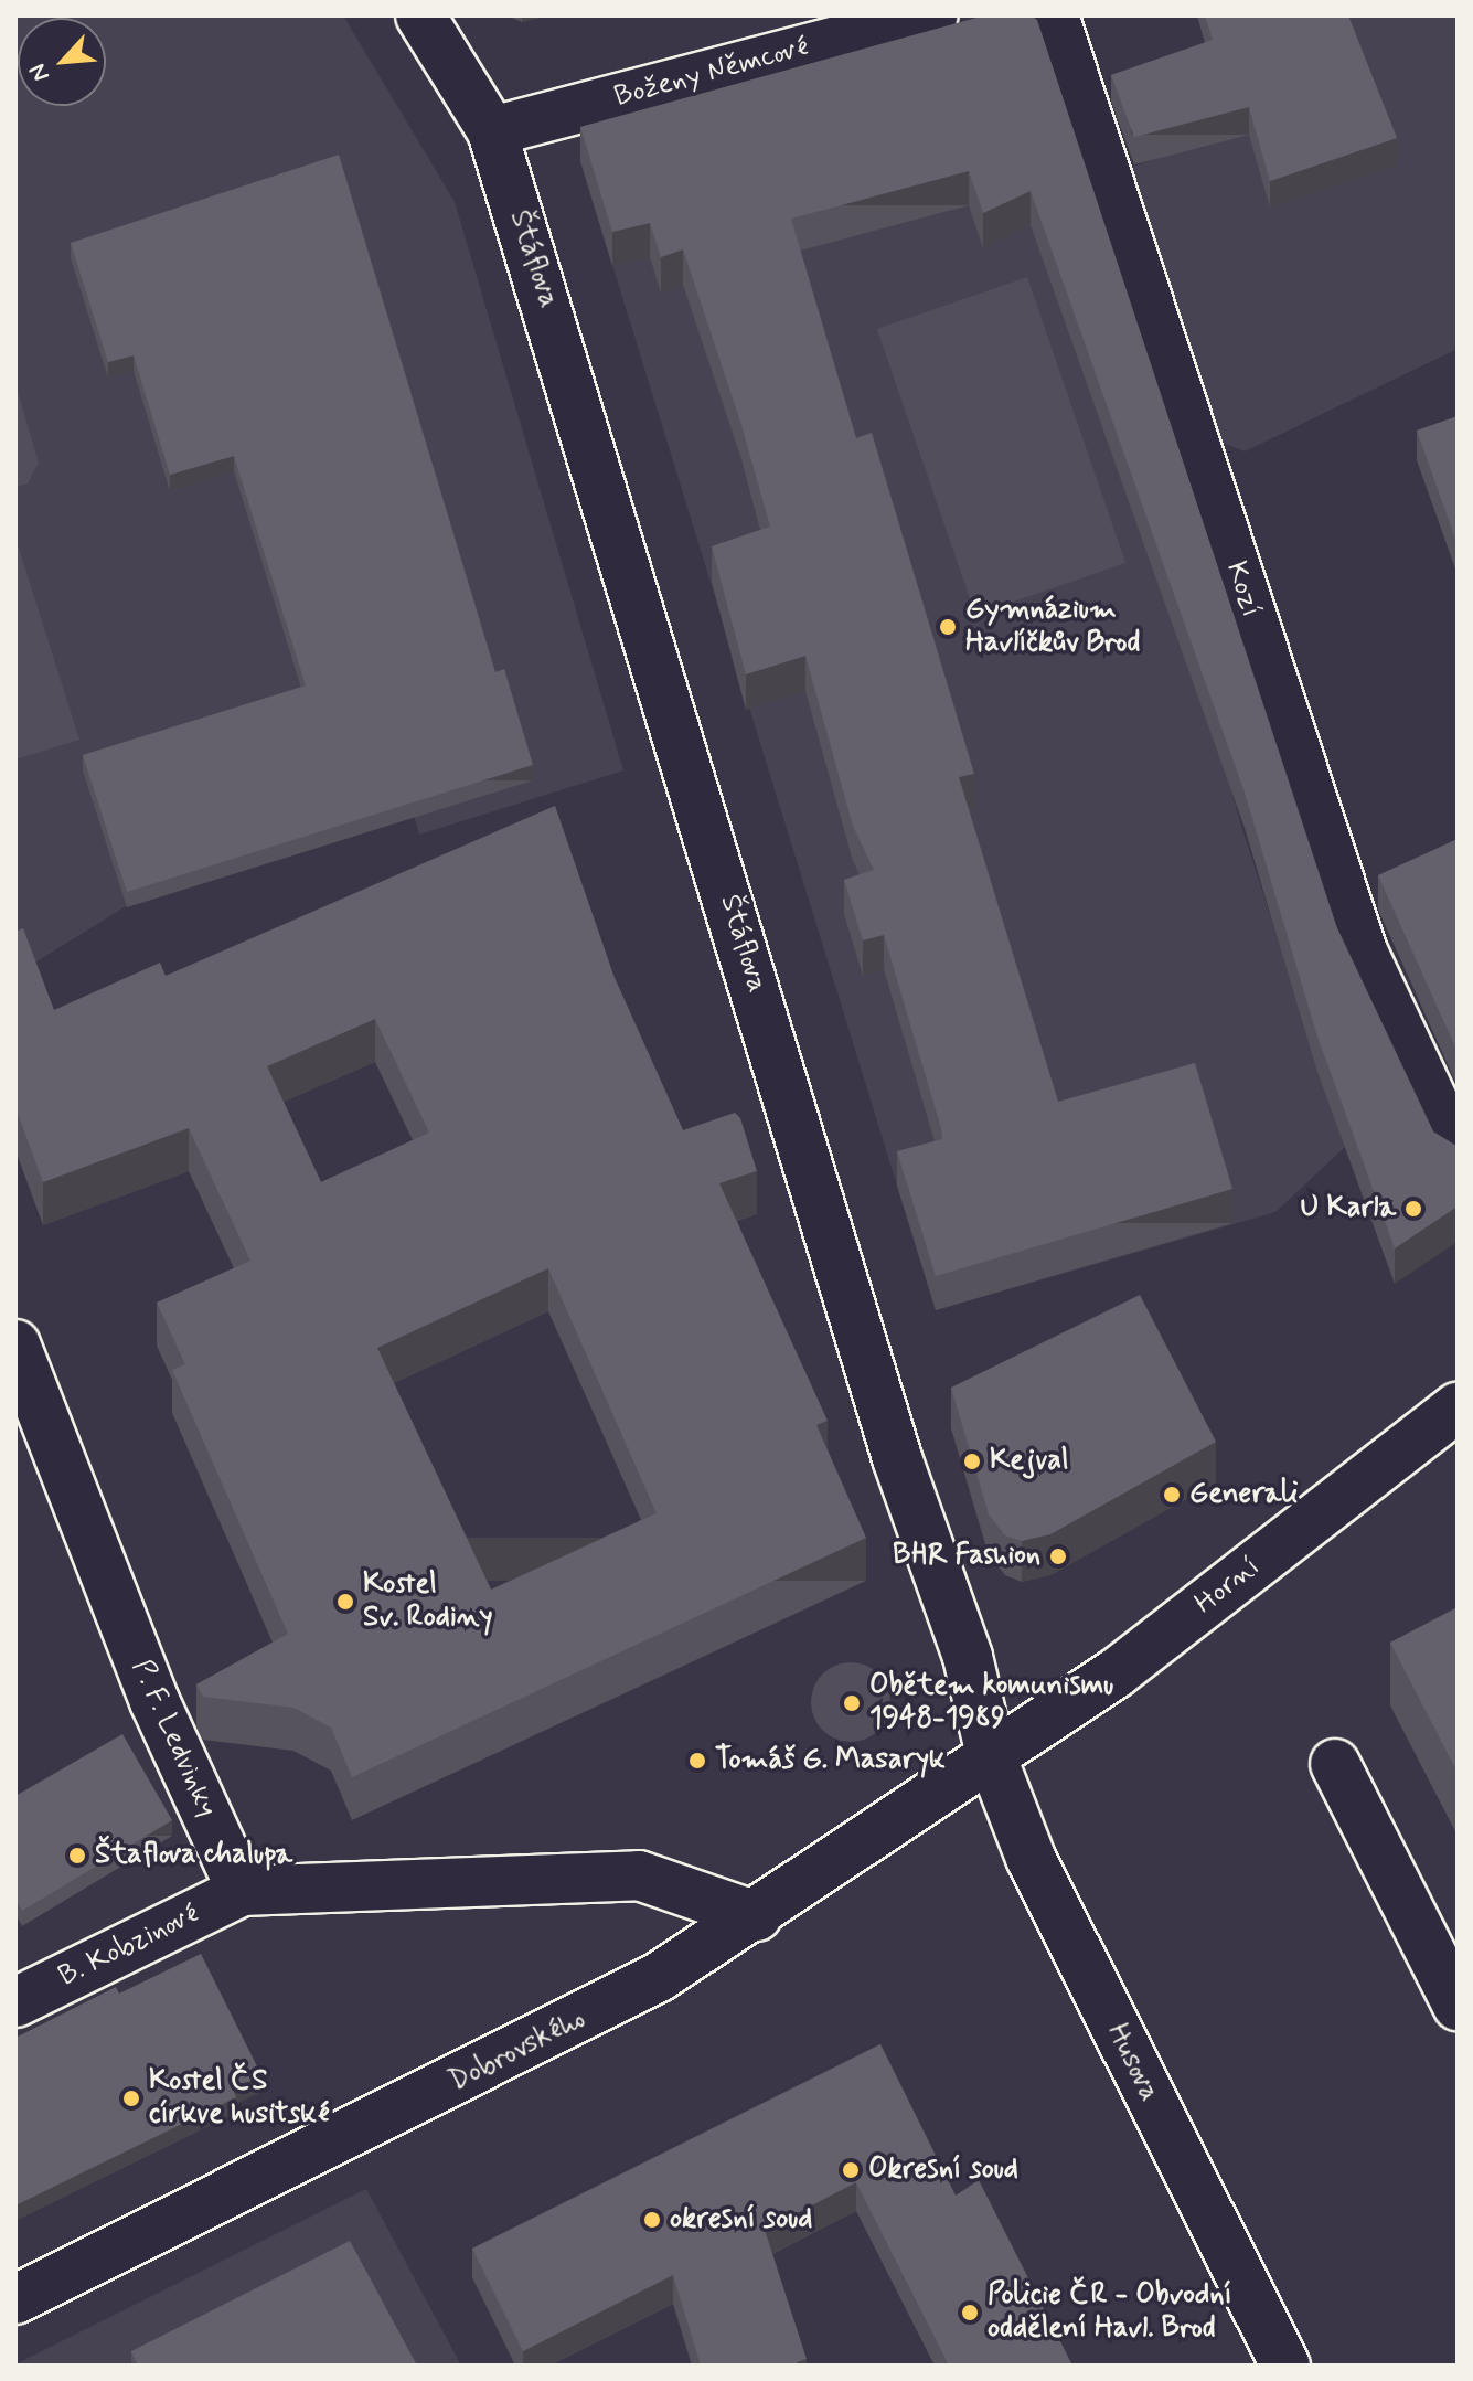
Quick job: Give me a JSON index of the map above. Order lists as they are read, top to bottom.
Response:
{
  "streets": {
    "street": [
      "Boženy Němcové",
      "Štáflova",
      "Kozí",
      "Horní",
      "P. F. Ledvinky",
      "B. Kobzinové",
      "Dobrovského",
      "Husova"
    ]
  },
  "crossings": [
    ["Boženy Němcové", "Štáflova"],
    ["Štáflova", "Horní"],
    ["Štáflova", "Dobrovského"],
    ["Štáflova", "Husova"],
    ["Horní", "Dobrovského"],
    ["Horní", "Husova"],
    ["P. F. Ledvinky", "B. Kobzinové"],
    ["Dobrovského", "Husova"]
  ],
  "places": [
    "Gymnázium Havlíčkův Brod",
    "U Karla",
    "Kejval",
    "Generali",
    "BHR Fashion",
    "Kostel Sv. Rodiny",
    "Obětem komunismu 1948-1989",
    "Tomáš G. Masaryk",
    "Štaflova chalupa",
    "Kostel ČS církve husitské",
    "Okresní soud",
    "okresní soud",
    "Policie ČR - Obvodní oddělení Havl. Brod"
  ],
  "north": "bottom left"
}
